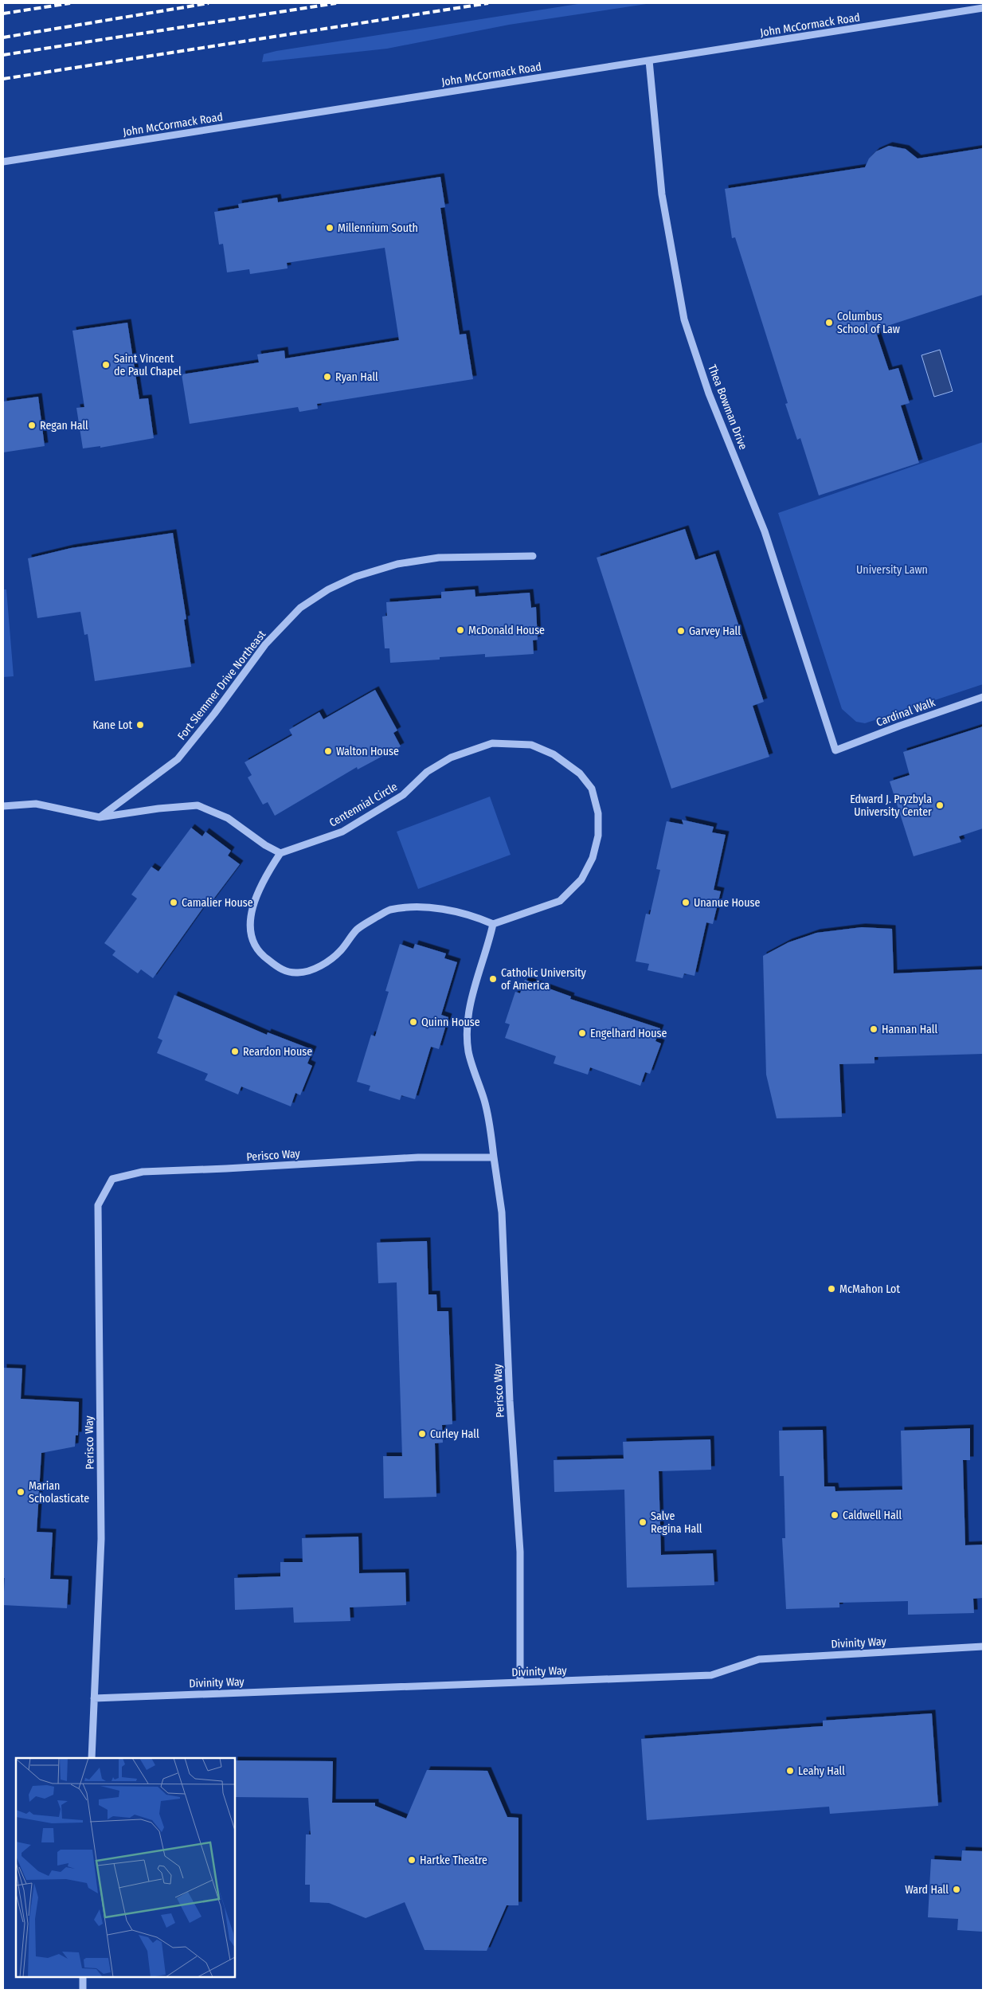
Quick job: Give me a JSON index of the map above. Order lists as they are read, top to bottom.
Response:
{
  "streets": {
    "street": [
      "John McCormack Road",
      "Thea Bowman Drive",
      "Fort Slemmer Drive Northeast",
      "Cardinal Walk",
      "Centennial Circle",
      "Perisco Way",
      "Divinity Way"
    ]
  },
  "crossings": [
    ["John McCormack Road", "Thea Bowman Drive"],
    ["Thea Bowman Drive", "Cardinal Walk"],
    ["Perisco Way", "Divinity Way"]
  ],
  "parks": ["University Lawn"],
  "places": [
    "Millennium South",
    "Columbus School of Law",
    "Saint Vincent de Paul Chapel",
    "Ryan Hall",
    "Regan Hall",
    "McDonald House",
    "Garvey Hall",
    "Kane Lot",
    "Walton House",
    "Edward J. Pryzbyla University Center",
    "Camalier House",
    "Unanue House",
    "Catholic University of America",
    "Quinn House",
    "Hannan Hall",
    "Engelhard House",
    "Reardon House",
    "McMahon Lot",
    "Curley Hall",
    "Marian Scholasticate",
    "Caldwell Hall",
    "Salve Regina Hall",
    "Leahy Hall",
    "Hartke Theatre",
    "Ward Hall"
  ]
}
